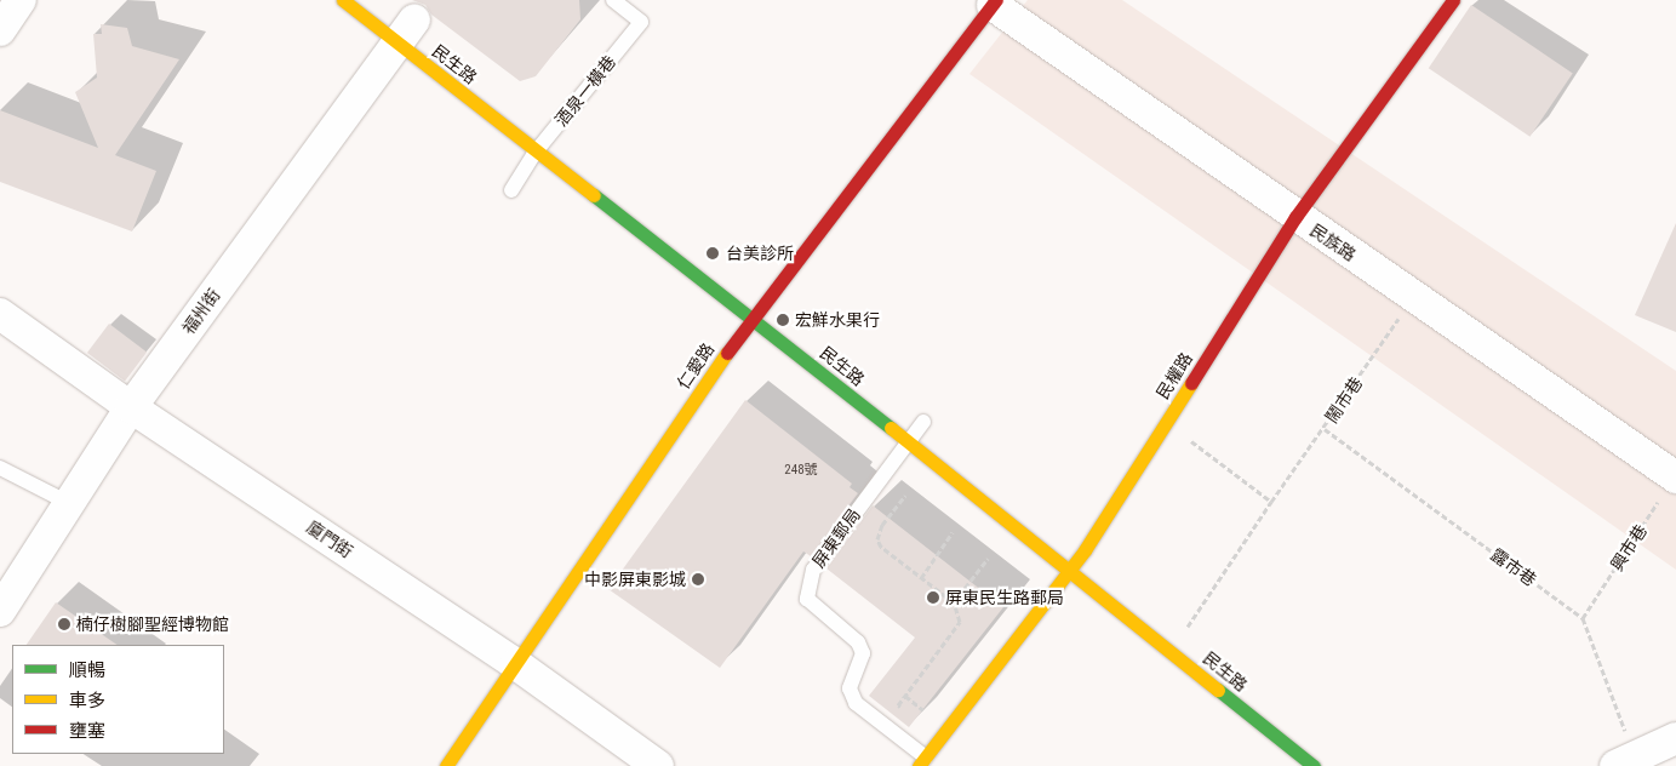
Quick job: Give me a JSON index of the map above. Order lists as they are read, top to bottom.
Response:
{
  "streets": {
    "street": [
      "民生路",
      "民族路",
      "福州街",
      "仁愛路",
      "民權路",
      "廈門街"
    ],
    "lane": ["酒泉一橫巷", "屏東郵局"],
    "path": ["鬧市巷", "興市巷", "露市巷"]
  },
  "crossings": [
    ["民生路", "酒泉一橫巷"],
    ["民生路", "福州街"],
    ["民生路", "仁愛路"],
    ["民生路", "民權路"],
    ["民生路", "鬧市巷"],
    ["民生路", "屏東郵局"],
    ["民族路", "仁愛路"],
    ["民族路", "民權路"],
    ["民族路", "鬧市巷"],
    ["民族路", "興市巷"],
    ["福州街", "廈門街"],
    ["仁愛路", "廈門街"],
    ["民權路", "屏東郵局"],
    ["鬧市巷", "露市巷"],
    ["興市巷", "露市巷"]
  ],
  "places": [
    "台美診所",
    "宏鮮水果行",
    "中影屏東影城",
    "屏東民生路郵局",
    "楠仔樹腳聖經博物館"
  ],
  "house_numbers": ["248號"],
  "legend": ["順暢", "車多", "壅塞"]
}
